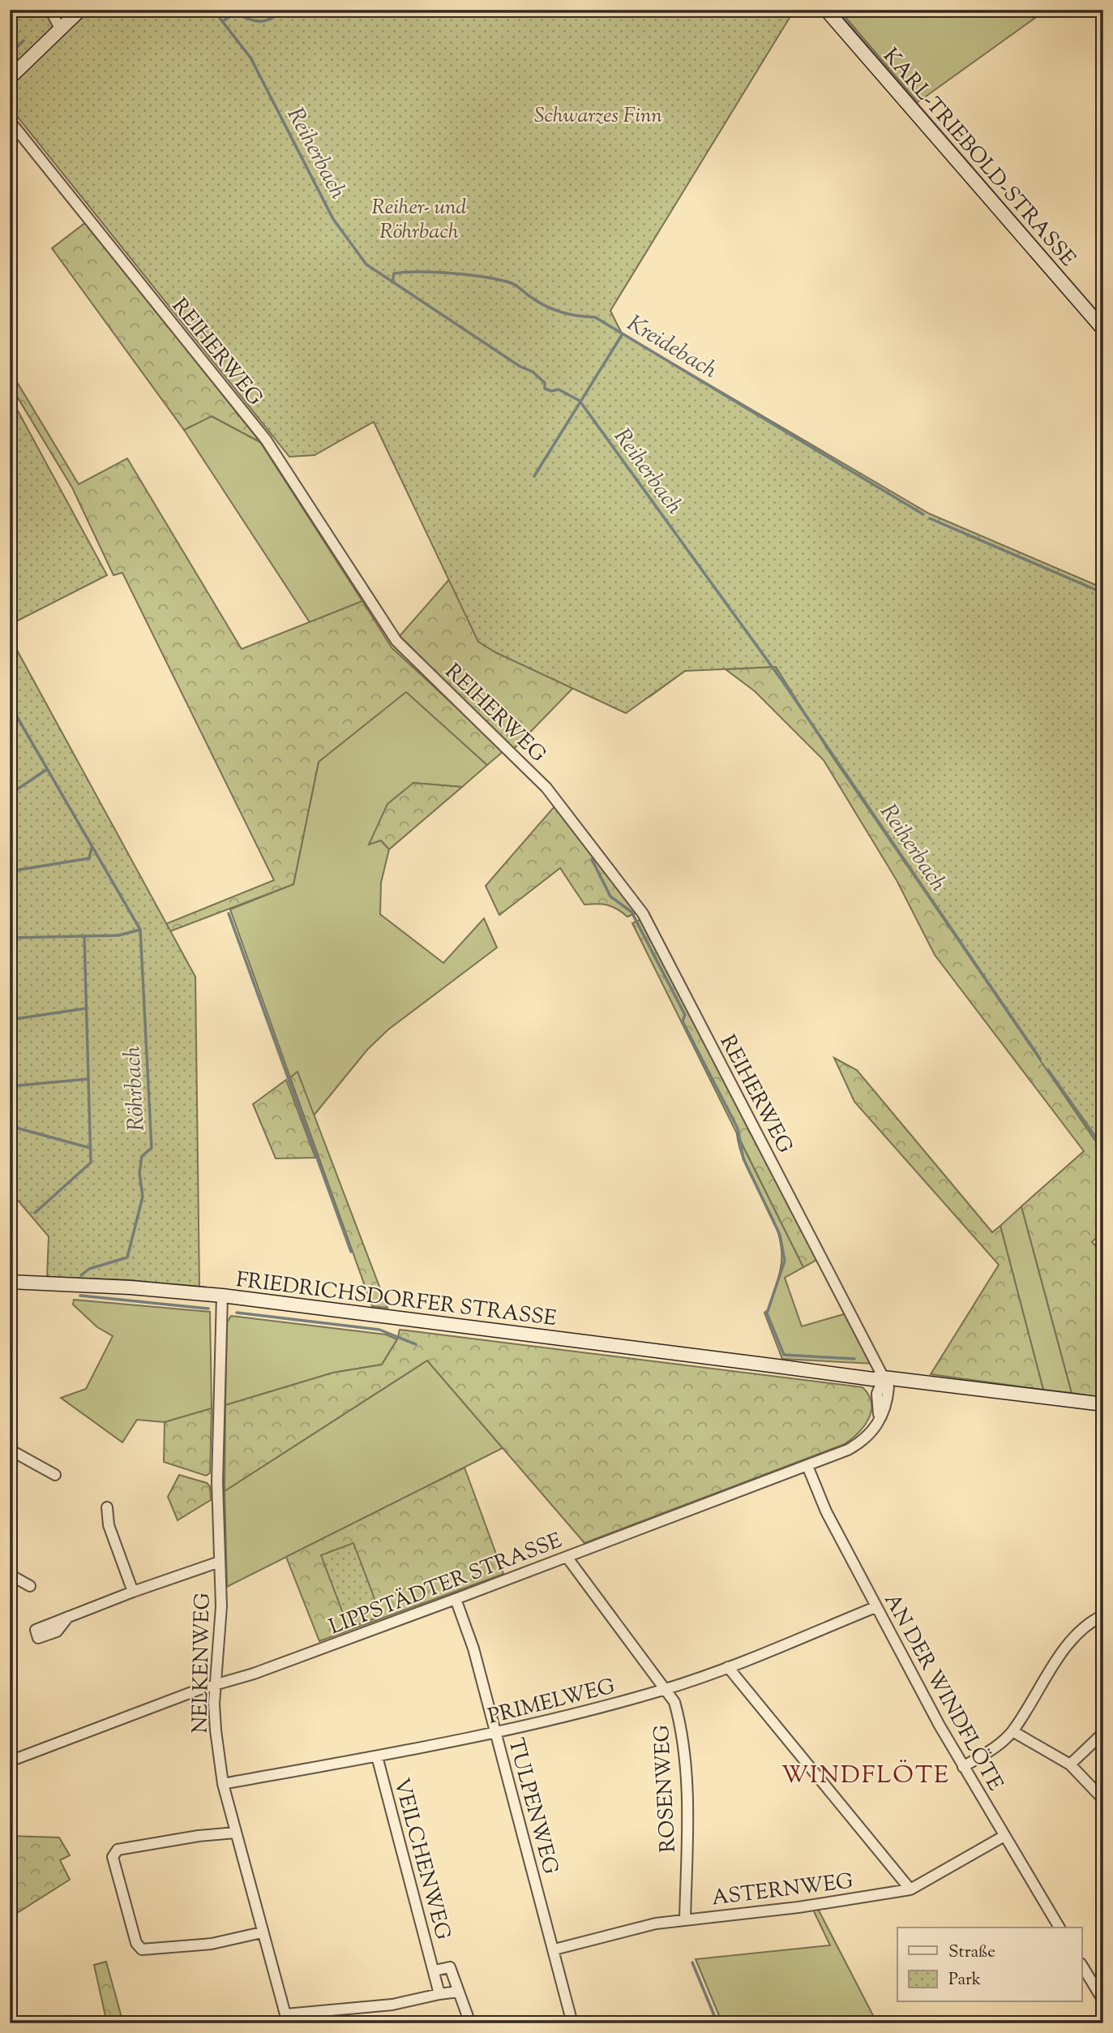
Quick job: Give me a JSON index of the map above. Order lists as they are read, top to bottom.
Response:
{
  "streets": {
    "main road": ["KARL-TRIEBOLD-STRASSE", "FRIEDRICHSDORFER STRASSE"],
    "street": [
      "REIHERWEG",
      "LIPPSTÄDTER STRASSE",
      "NELKENWEG",
      "AN DER WINDFLÖTE",
      "PRIMELWEG",
      "ROSENWEG",
      "TULPENWEG",
      "VEILCHENWEG",
      "ASTERNWEG"
    ]
  },
  "crossings": [
    ["REIHERWEG", "FRIEDRICHSDORFER STRASSE"],
    ["REIHERWEG", "LIPPSTÄDTER STRASSE"],
    ["FRIEDRICHSDORFER STRASSE", "LIPPSTÄDTER STRASSE"],
    ["FRIEDRICHSDORFER STRASSE", "NELKENWEG"],
    ["LIPPSTÄDTER STRASSE", "NELKENWEG"],
    ["LIPPSTÄDTER STRASSE", "AN DER WINDFLÖTE"],
    ["LIPPSTÄDTER STRASSE", "ROSENWEG"],
    ["LIPPSTÄDTER STRASSE", "TULPENWEG"],
    ["NELKENWEG", "PRIMELWEG"],
    ["AN DER WINDFLÖTE", "PRIMELWEG"],
    ["AN DER WINDFLÖTE", "ASTERNWEG"],
    ["PRIMELWEG", "ROSENWEG"],
    ["PRIMELWEG", "TULPENWEG"],
    ["PRIMELWEG", "VEILCHENWEG"],
    ["ROSENWEG", "ASTERNWEG"],
    ["TULPENWEG", "ASTERNWEG"]
  ],
  "districts": ["WINDFLÖTE"],
  "water": ["Reiherbach", "Kreidebach", "Röhrbach"],
  "parks": ["Schwarzes Finn", "Reiher- und Röhrbach"],
  "legend": ["Straße", "Park"]
}
